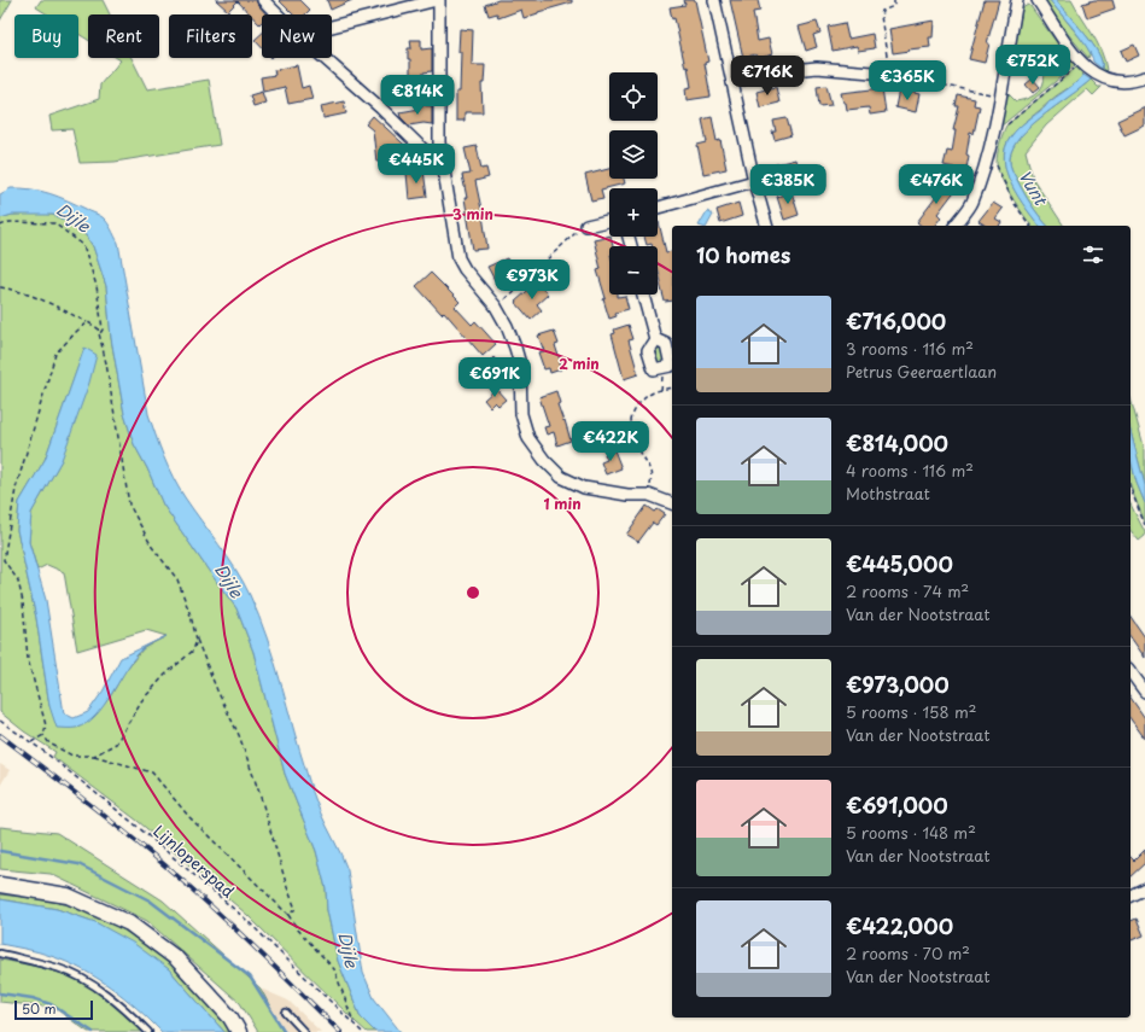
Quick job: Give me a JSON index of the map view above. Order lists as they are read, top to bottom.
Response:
{
  "streets": {
    "path": ["Lijnloperspad"]
  },
  "water": ["Vunt", "Dijle"],
  "scale_bar": "50 m",
  "page": {
    "chip": [
      "Buy",
      "Rent",
      "Filters",
      "New"
    ],
    "price": [
      "€752K",
      "€716K",
      "€365K",
      "€814K",
      "€445K",
      "€385K",
      "€476K",
      "€973K",
      "€691K",
      "€422K"
    ],
    "map_buttons": ["+", "−"],
    "heading": "10 homes",
    "list": [
      {
        "name": "€716,000",
        "note": "3 rooms · 116 m² · Petrus Geeraertlaan"
      },
      {
        "name": "€814,000",
        "note": "4 rooms · 116 m² · Mothstraat"
      },
      {
        "name": "€445,000",
        "note": "2 rooms · 74 m² · Van der Nootstraat"
      },
      {
        "name": "€973,000",
        "note": "5 rooms · 158 m² · Van der Nootstraat"
      },
      {
        "name": "€691,000",
        "note": "5 rooms · 148 m² · Van der Nootstraat"
      },
      {
        "name": "€422,000",
        "note": "2 rooms · 70 m² · Van der Nootstraat"
      }
    ],
    "scale": "50 m"
  },
  "rings": ["3 min", "2 min", "1 min"]
}
